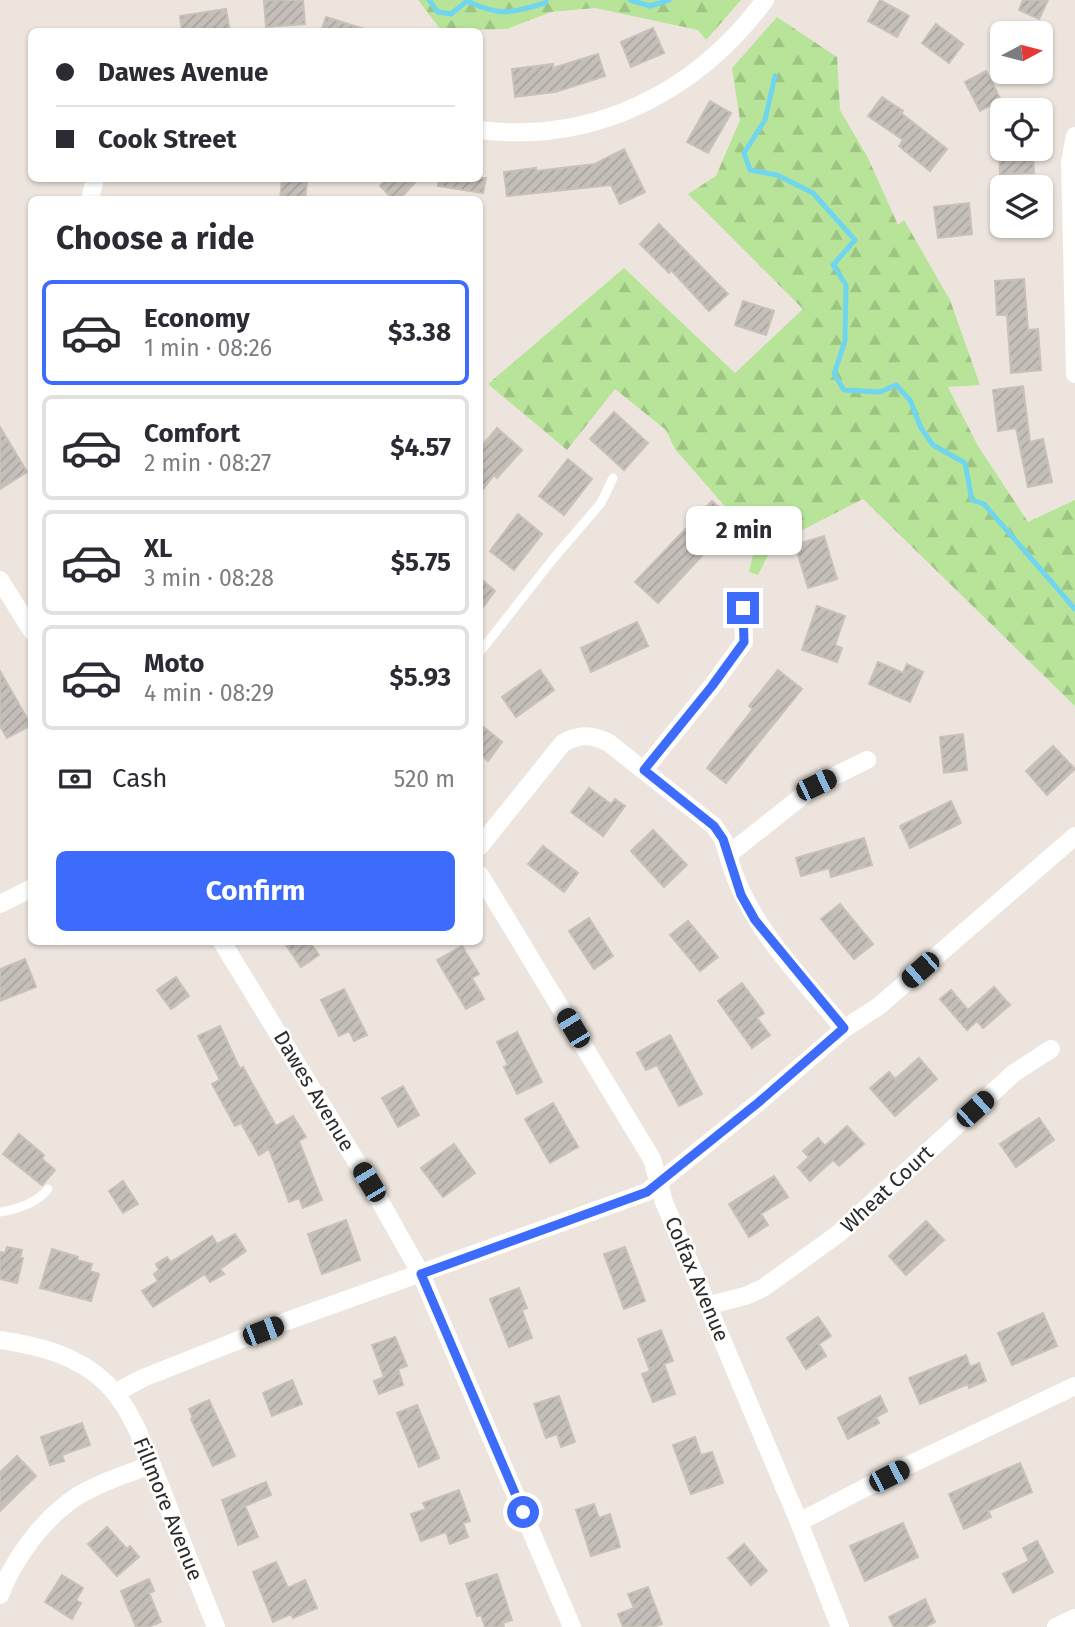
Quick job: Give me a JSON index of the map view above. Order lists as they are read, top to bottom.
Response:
{
  "streets": {
    "street": [
      "Dawes Avenue",
      "Wheat Court",
      "Colfax Avenue",
      "Fillmore Avenue"
    ]
  },
  "crossings": [
    ["Wheat Court", "Colfax Avenue"]
  ],
  "north": "right",
  "page": {
    "banner": ["Dawes Avenue", "Cook Street"],
    "heading": "Choose a ride",
    "list": [
      {
        "name": "Economy",
        "note": "1 min · 08:26",
        "value": "$3.38"
      },
      {
        "name": "Comfort",
        "note": "2 min · 08:27",
        "value": "$4.57"
      },
      {
        "name": "XL",
        "note": "3 min · 08:28",
        "value": "$5.75"
      },
      {
        "name": "Moto",
        "note": "4 min · 08:29",
        "value": "$5.93"
      }
    ],
    "bubble": "2 min",
    "pay": ["Cash", "520 m"],
    "buttons": "Confirm"
  }
}
